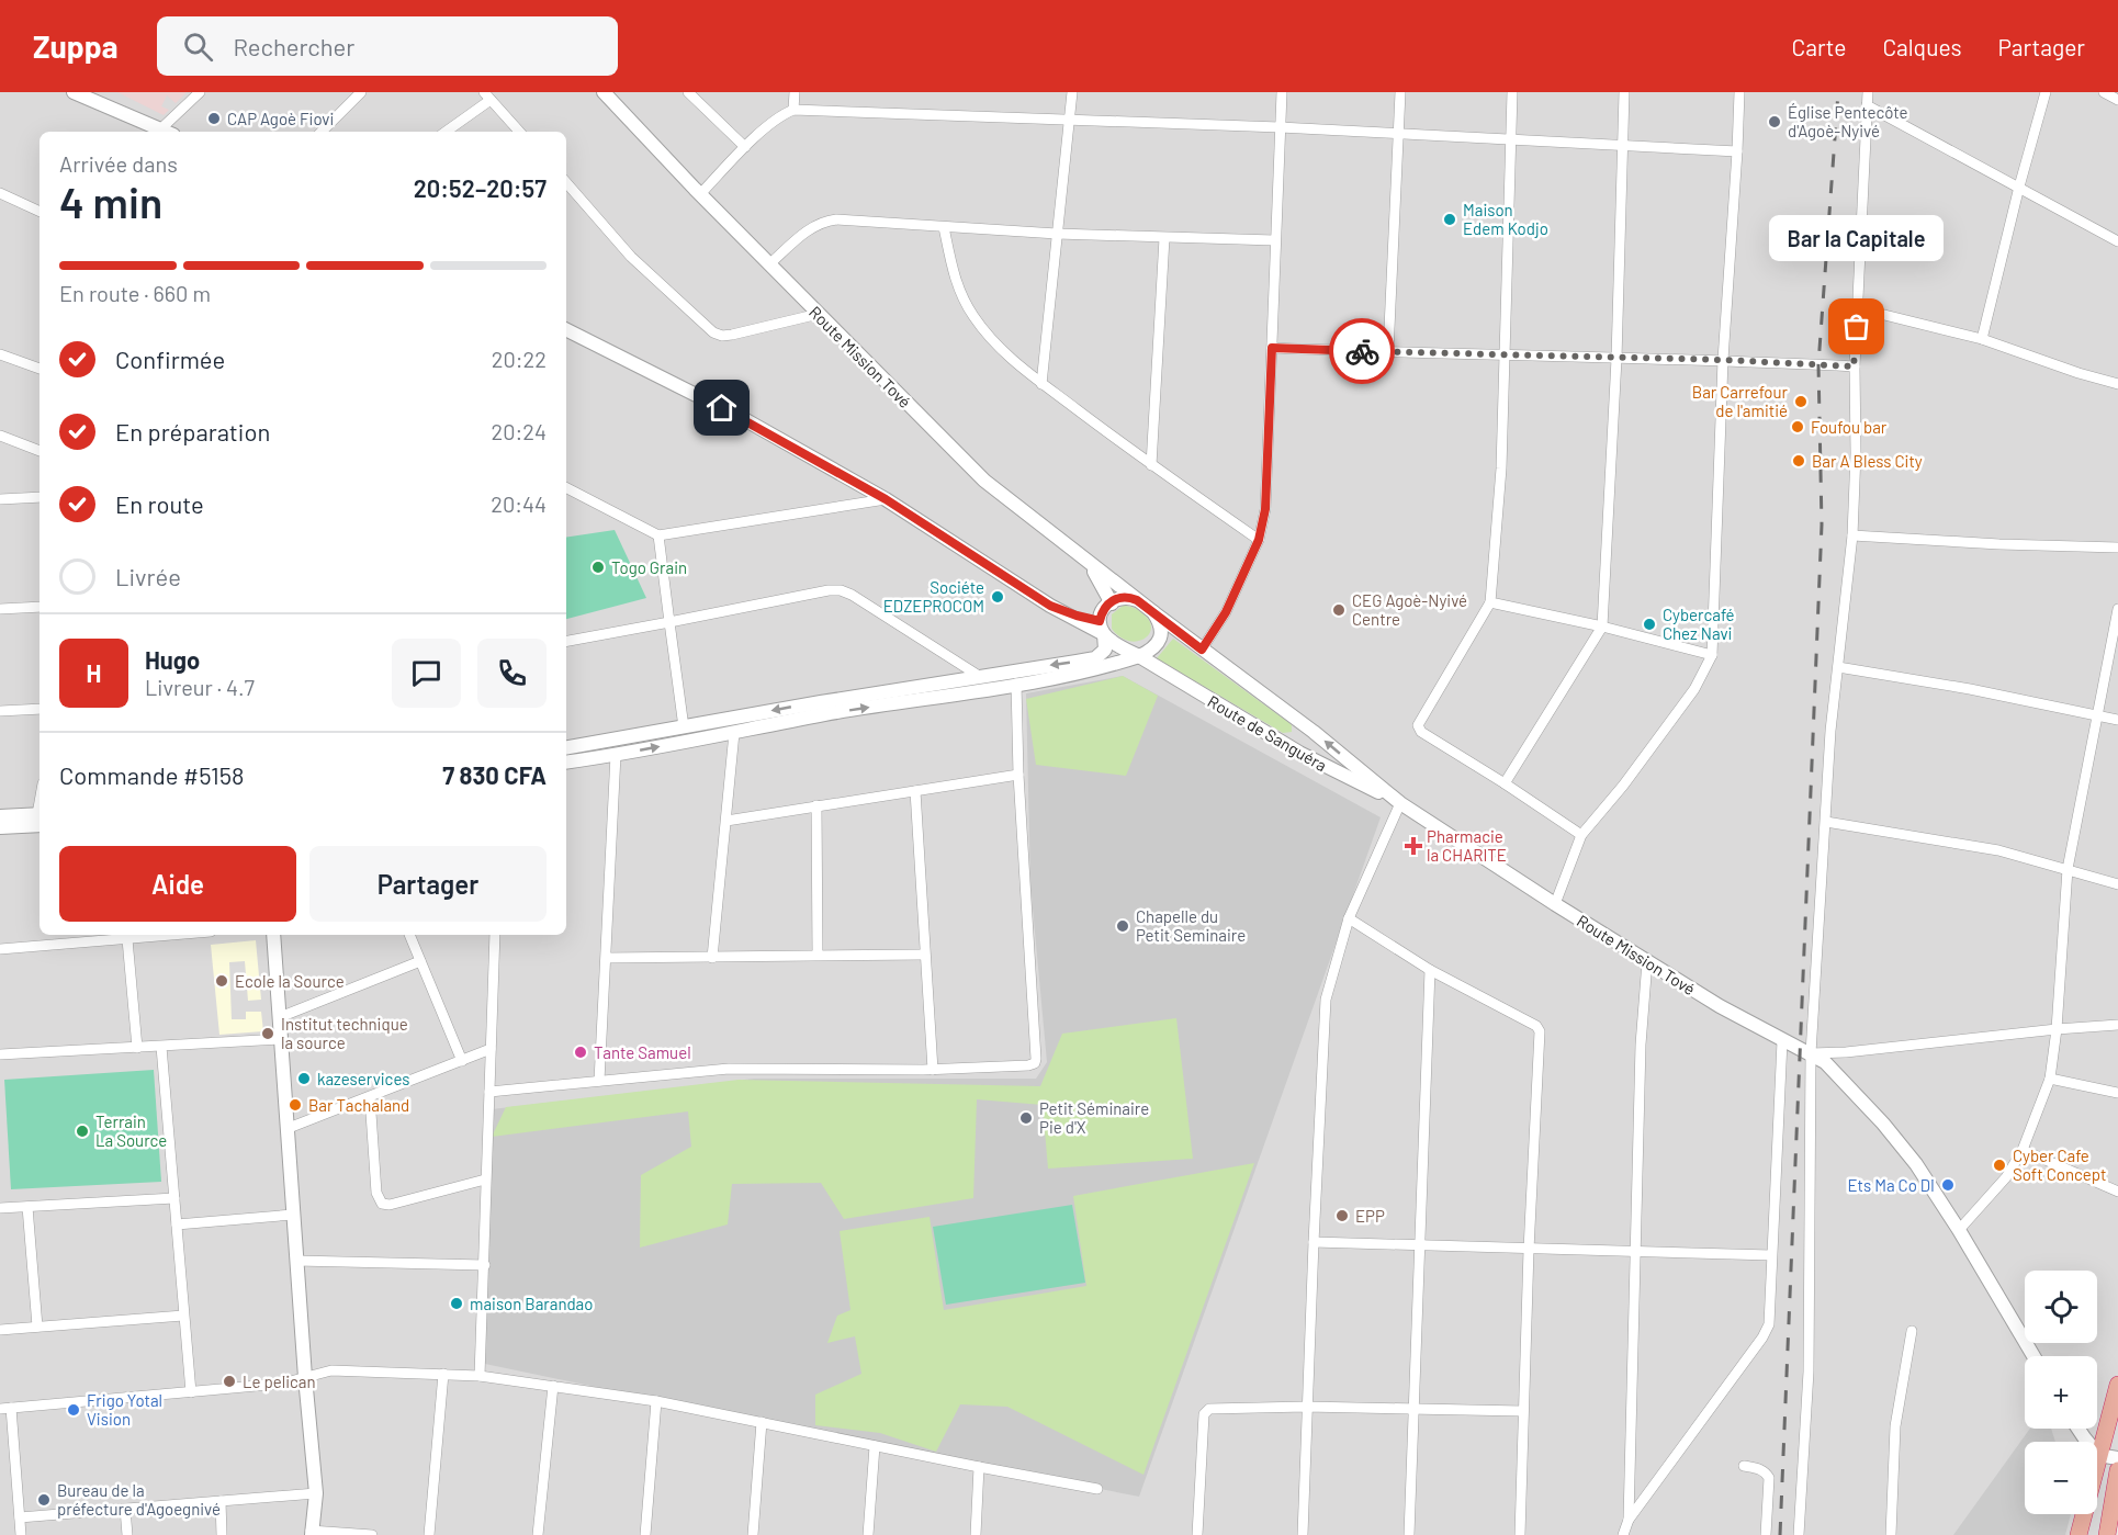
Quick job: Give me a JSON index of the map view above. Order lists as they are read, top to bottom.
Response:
{
  "streets": {
    "street": ["Route Mission Tové", "Route de Sanguéra"]
  },
  "crossings": [
    ["Route Mission Tové", "Route de Sanguéra"]
  ],
  "places": {
    "other": [
      "CAP Agoè Fiovi",
      "Église Pentecôte d'Agoè-Nyivé",
      "Maison Edem Kodjo",
      "Bar la Capitale",
      "Bar Carrefour de l'amitié",
      "Foufou bar",
      "Bar A Bless City",
      "Togo Grain",
      "Sociéte EDZEPROCOM",
      "CEG Agoè-Nyivé Centre",
      "Cybercafé Chez Navi",
      "Chapelle du Petit Seminaire",
      "Ecole la Source",
      "Institut technique la source",
      "Tante Samuel",
      "kazeservices",
      "Bar Tachaland",
      "Petit Séminaire Pie d'X",
      "Terrain La Source",
      "Cyber Cafe Soft Concept",
      "Ets Ma Co DI",
      "EPP",
      "maison Barandao",
      "Le pelican",
      "Frigo Yotal Vision",
      "Bureau de la préfecture d'Agoegnivé"
    ],
    "health": ["Pharmacie la CHARITE"]
  },
  "page": {
    "header": "Zuppa",
    "search": "Rechercher",
    "nav": ["Carte", "Calques", "Partager"],
    "heading": ["4 min", "Arrivée dans", "20:52–20:57"],
    "panel": [
      "Hugo",
      "Livreur · 4.7",
      "Commande #5158",
      "7 830 CFA"
    ],
    "bubble": "Bar la Capitale",
    "bar": "En route · 660 m",
    "list": [
      ["Confirmée", "20:22"],
      ["En préparation", "20:24"],
      ["En route", "20:44"],
      "Livrée"
    ],
    "round": "H",
    "buttons": ["Aide", "Partager"],
    "map_buttons": ["+", "−"]
  }
}
